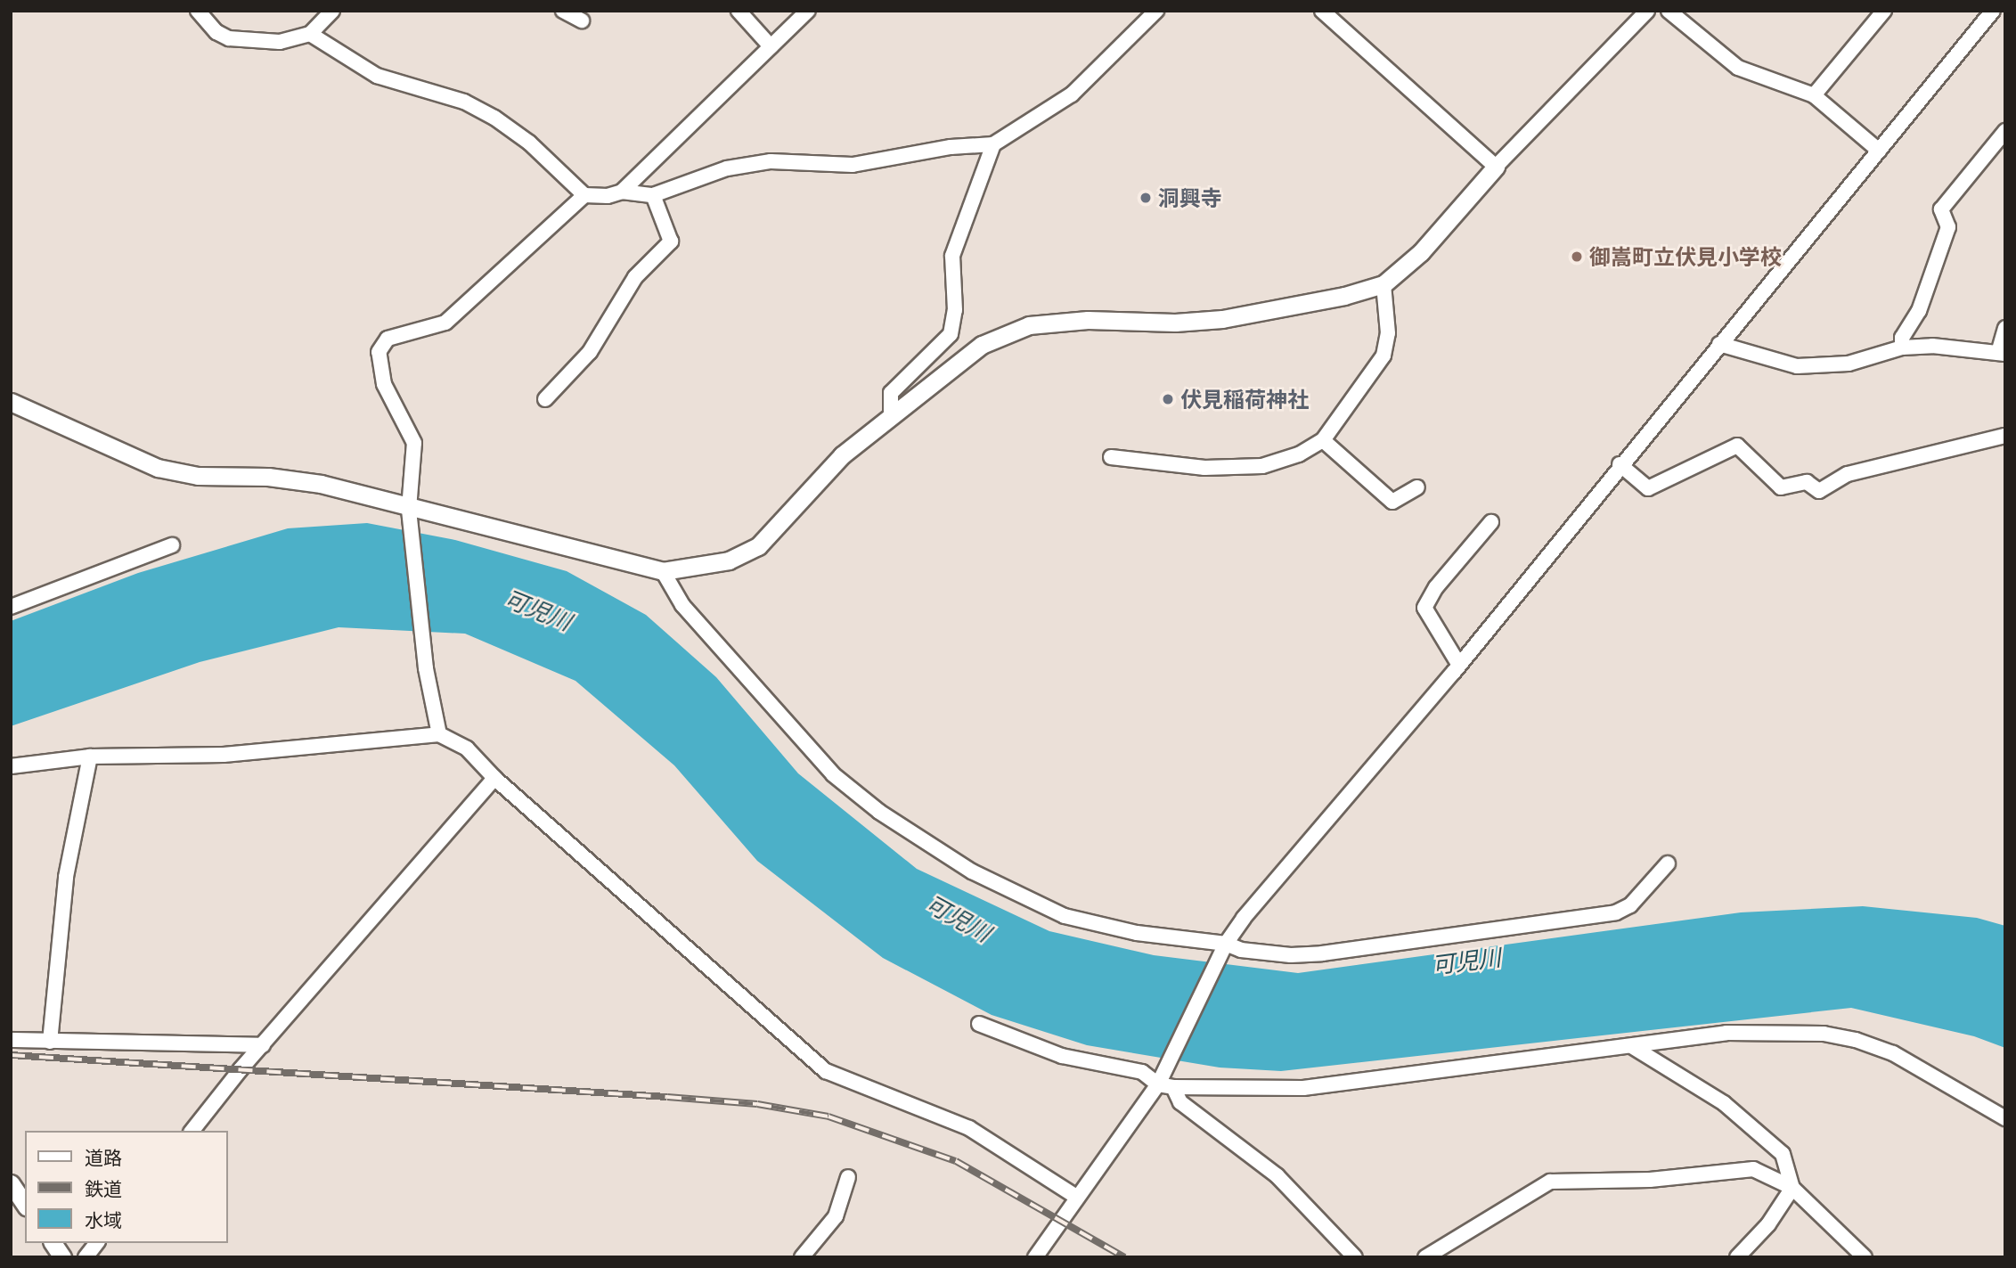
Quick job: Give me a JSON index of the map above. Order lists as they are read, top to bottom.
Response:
{
  "water": ["可児川"],
  "places": ["洞興寺", "御嵩町立伏見小学校", "伏見稲荷神社"],
  "legend": ["道路", "鉄道", "水域"]
}
